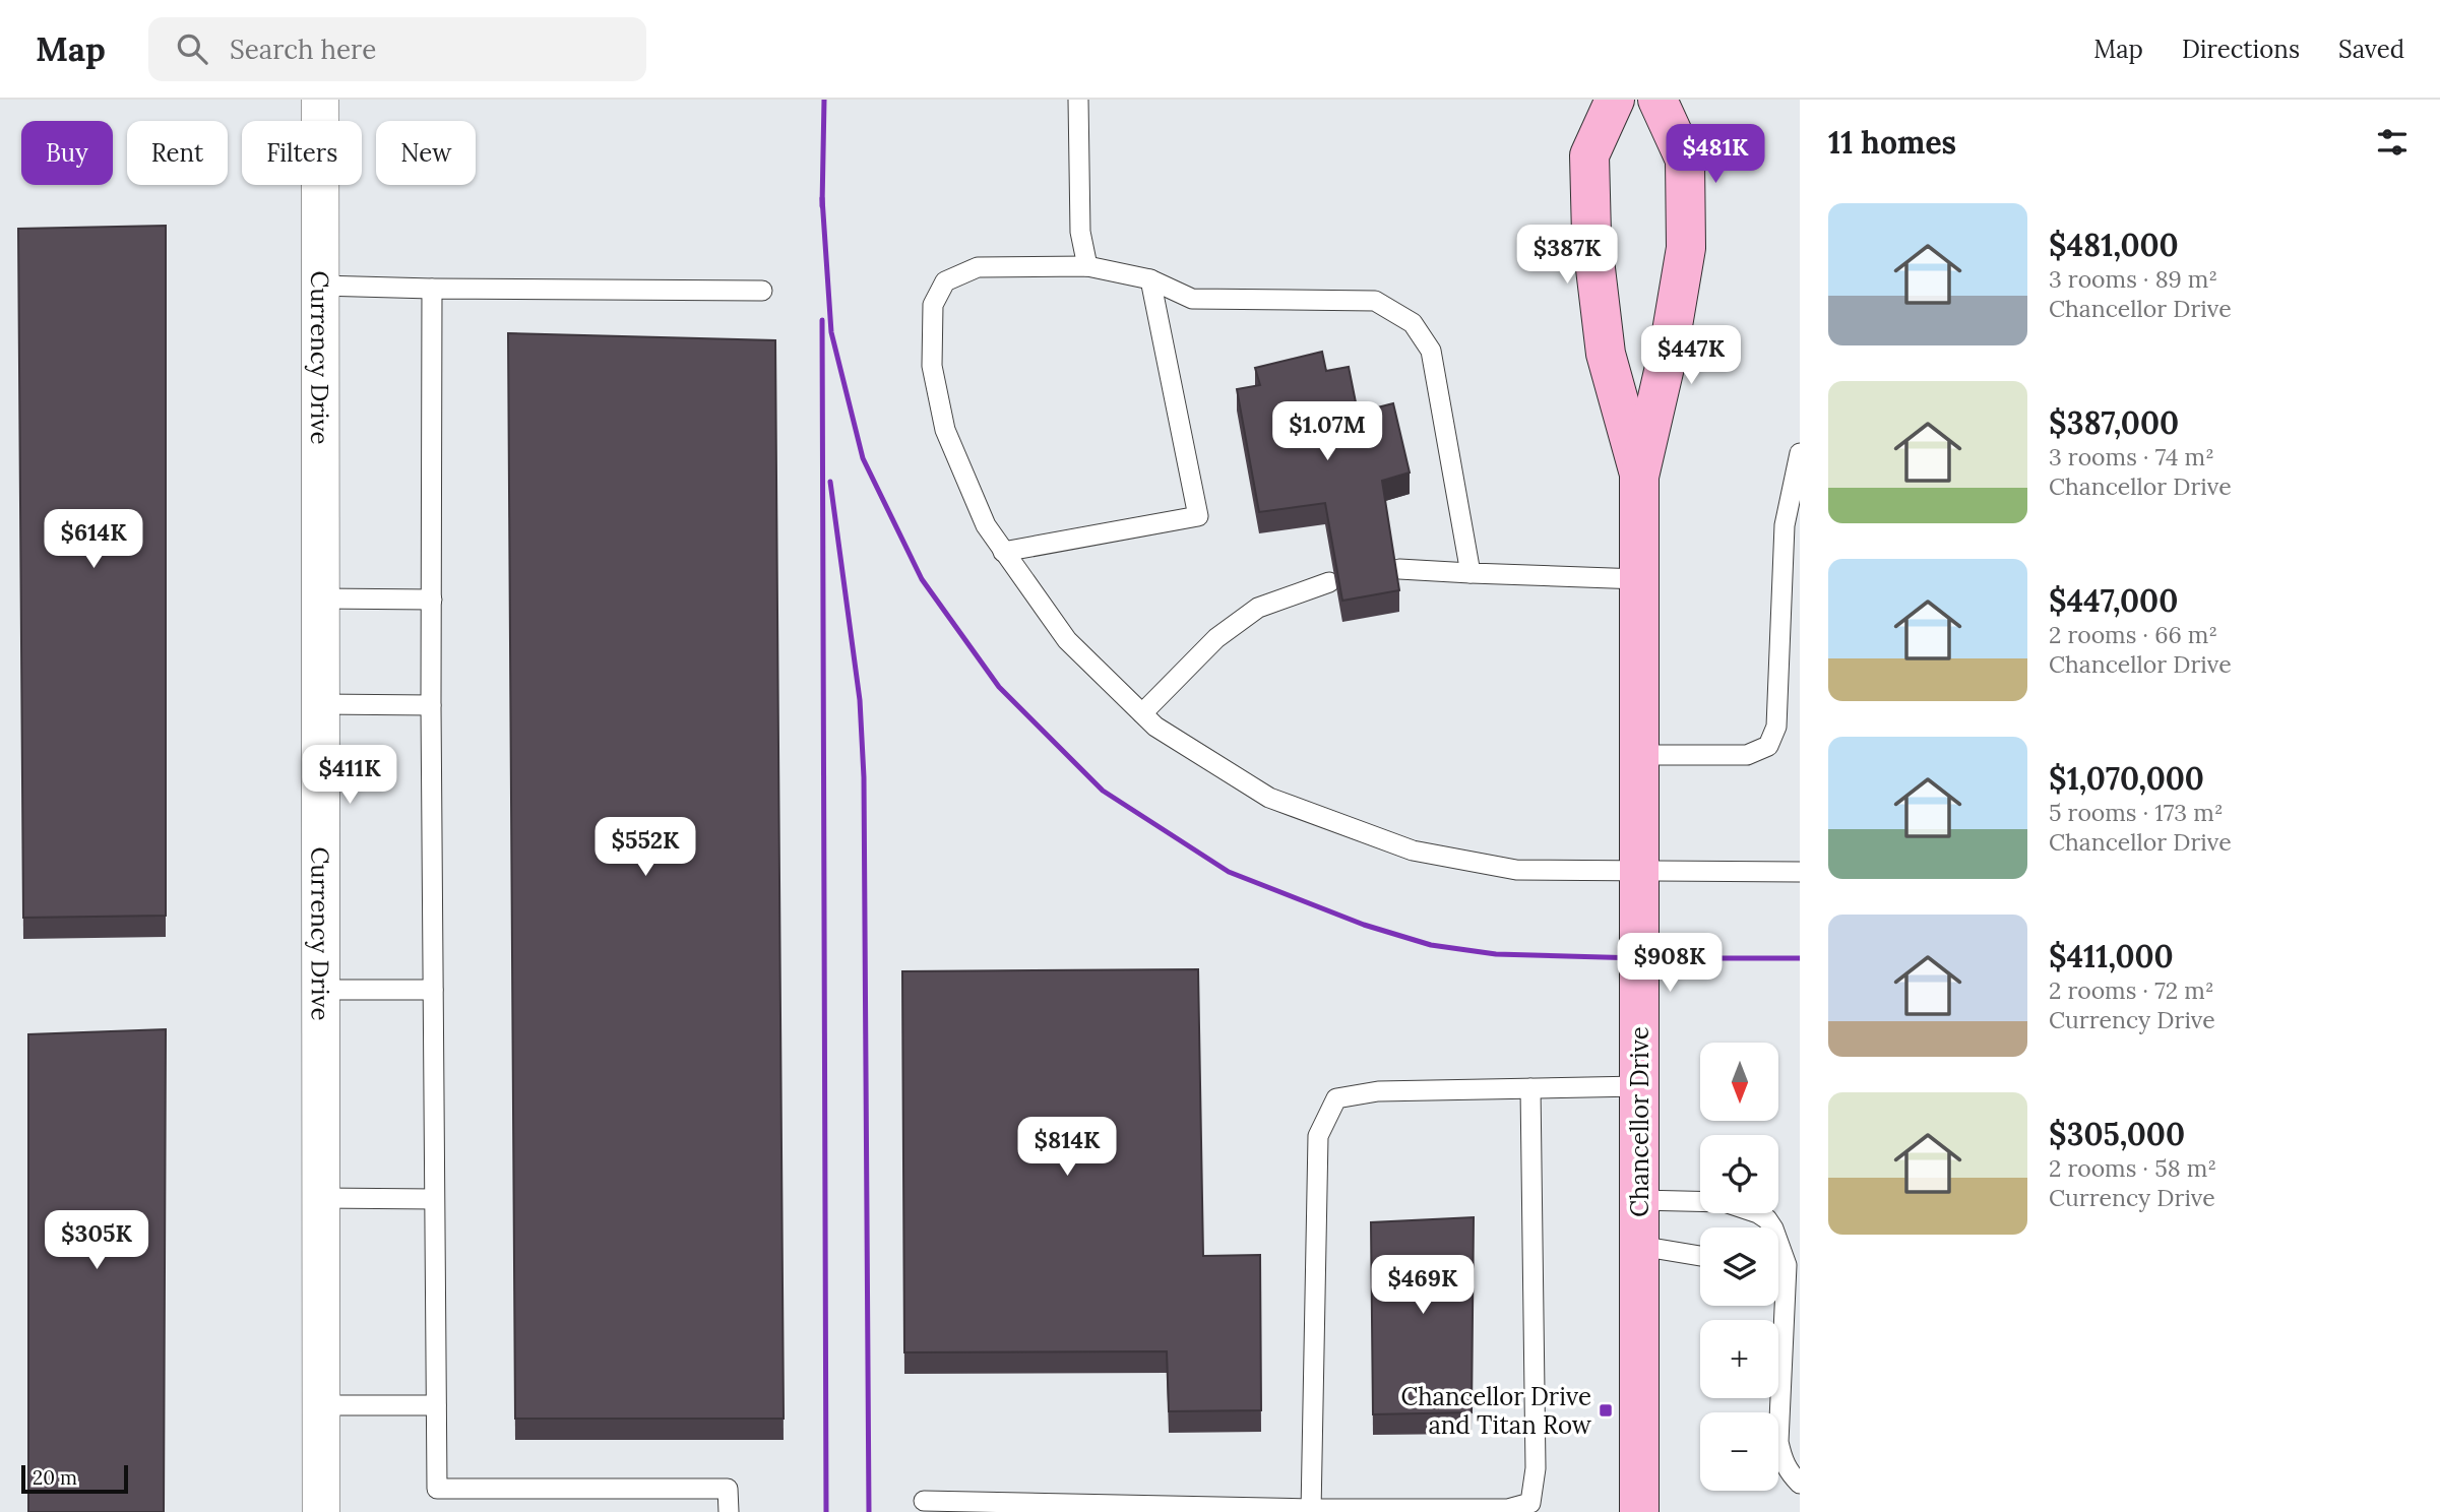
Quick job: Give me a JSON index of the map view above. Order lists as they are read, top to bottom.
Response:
{
  "streets": {
    "street": ["Currency Drive", "Chancellor Drive"]
  },
  "places": {
    "transit": ["Chancellor Drive and Titan Row"]
  },
  "scale_bar": "20 m",
  "north": "bottom",
  "page": {
    "header": "Map",
    "search": "Search here",
    "nav": ["Map", "Directions", "Saved"],
    "heading": "11 homes",
    "chip": [
      "Buy",
      "Rent",
      "Filters",
      "New"
    ],
    "price": [
      "$481K",
      "$387K",
      "$447K",
      "$1.07M",
      "$614K",
      "$411K",
      "$552K",
      "$908K",
      "$814K",
      "$305K",
      "$469K"
    ],
    "list": [
      {
        "name": "$481,000",
        "note": "3 rooms · 89 m² · Chancellor Drive"
      },
      {
        "name": "$387,000",
        "note": "3 rooms · 74 m² · Chancellor Drive"
      },
      {
        "name": "$447,000",
        "note": "2 rooms · 66 m² · Chancellor Drive"
      },
      {
        "name": "$1,070,000",
        "note": "5 rooms · 173 m² · Chancellor Drive"
      },
      {
        "name": "$411,000",
        "note": "2 rooms · 72 m² · Currency Drive"
      },
      {
        "name": "$305,000",
        "note": "2 rooms · 58 m² · Currency Drive"
      }
    ],
    "map_buttons": ["+", "−"],
    "scale": "20 m"
  }
}
